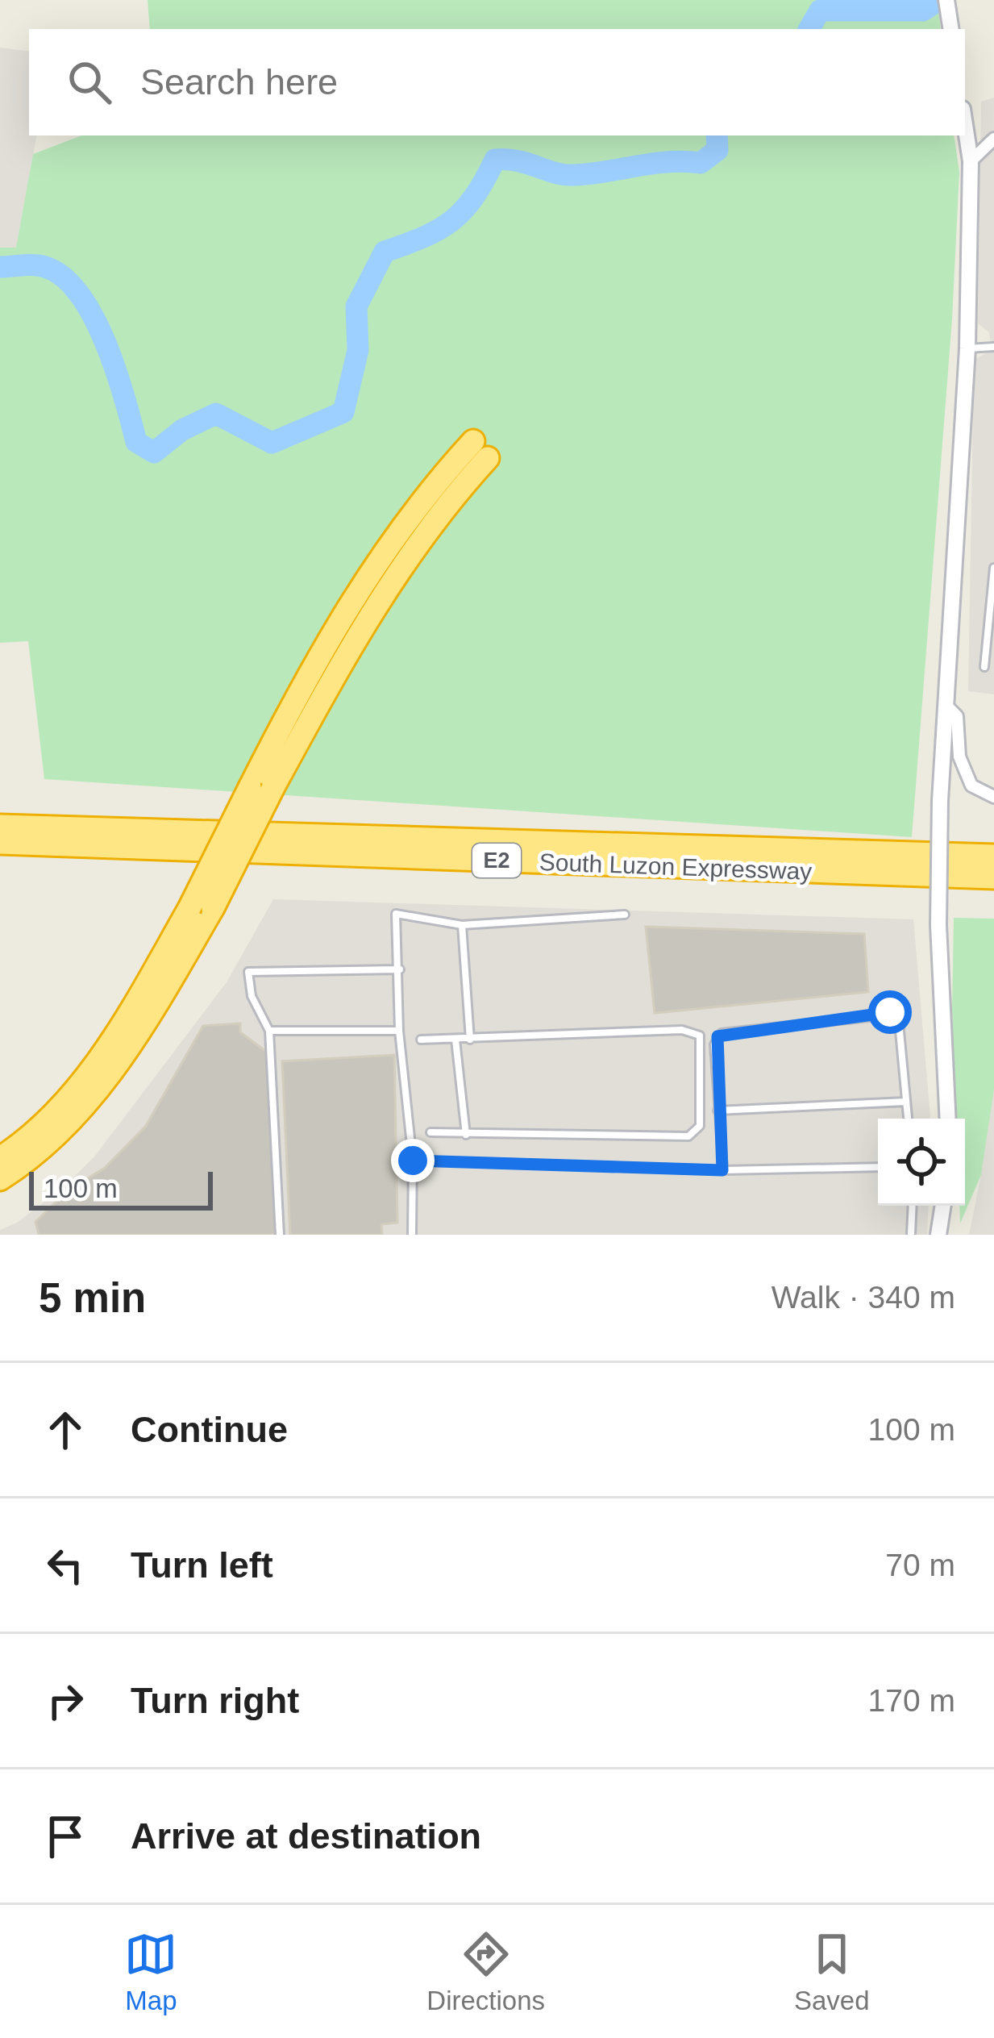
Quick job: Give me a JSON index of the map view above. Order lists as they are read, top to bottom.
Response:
{
  "streets": {
    "highway": ["E2", "South Luzon Expressway"]
  },
  "scale_bar": "100 m",
  "page": {
    "search": "Search here",
    "scale": "100 m",
    "heading": ["5 min", "Walk · 340 m"],
    "list": [
      ["Continue", "100 m"],
      ["Turn left", "70 m"],
      ["Turn right", "170 m"],
      "Arrive at destination"
    ],
    "nav": ["Map", "Directions", "Saved"]
  }
}
